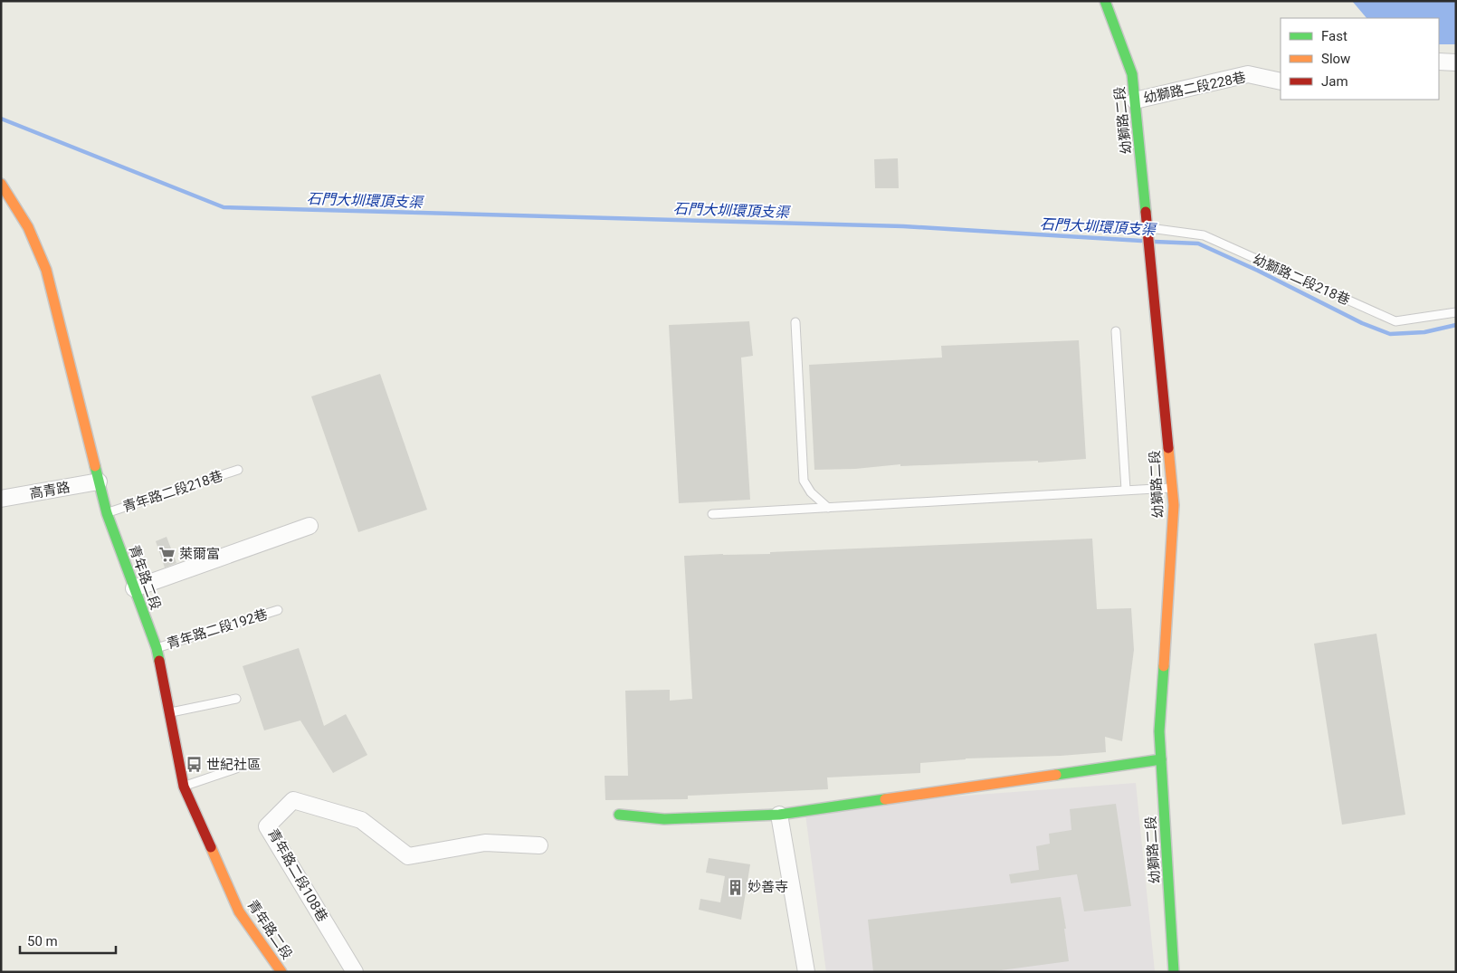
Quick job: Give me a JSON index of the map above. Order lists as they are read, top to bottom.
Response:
{
  "streets": {
    "street": [
      "幼獅路二段228巷",
      "幼獅路二段",
      "高青路",
      "青年路二段",
      "青年路二段108巷"
    ],
    "lane": ["幼獅路二段218巷", "青年路二段218巷", "青年路二段192巷"]
  },
  "crossings": [
    ["幼獅路二段228巷", "幼獅路二段"],
    ["幼獅路二段", "幼獅路二段218巷"],
    ["高青路", "青年路二段"],
    ["青年路二段218巷", "青年路二段"],
    ["青年路二段", "青年路二段192巷"]
  ],
  "water": ["石門大圳環頂支渠"],
  "places": {
    "supermarket": ["萊爾富"],
    "bus stop": ["世紀社區"],
    "building": ["妙善寺"]
  },
  "legend": ["Fast", "Slow", "Jam"],
  "scale_bar": "50 m"
}
